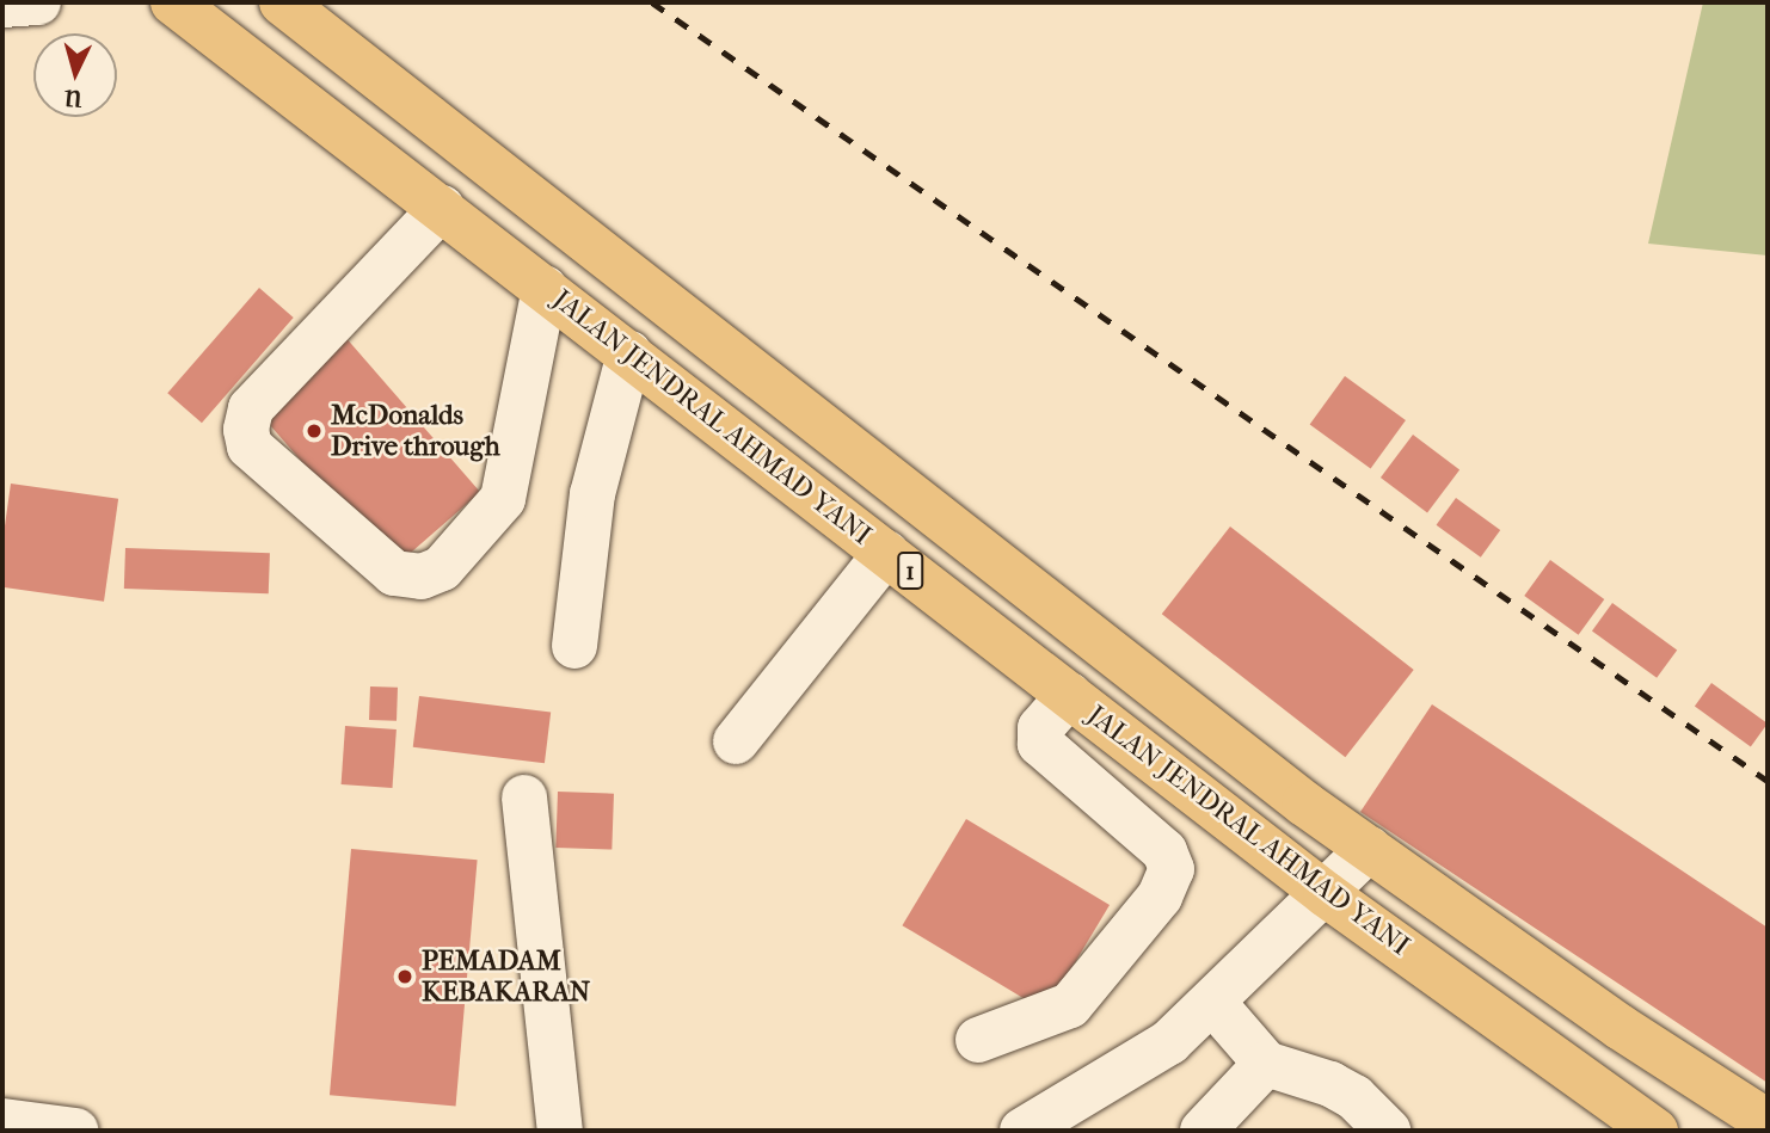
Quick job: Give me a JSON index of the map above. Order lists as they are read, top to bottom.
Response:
{
  "streets": {
    "highway": ["JALAN JENDRAL AHMAD YANI", "1"]
  },
  "places": ["McDonalds Drive through", "PEMADAM KEBAKARAN"],
  "north": "bottom"
}
